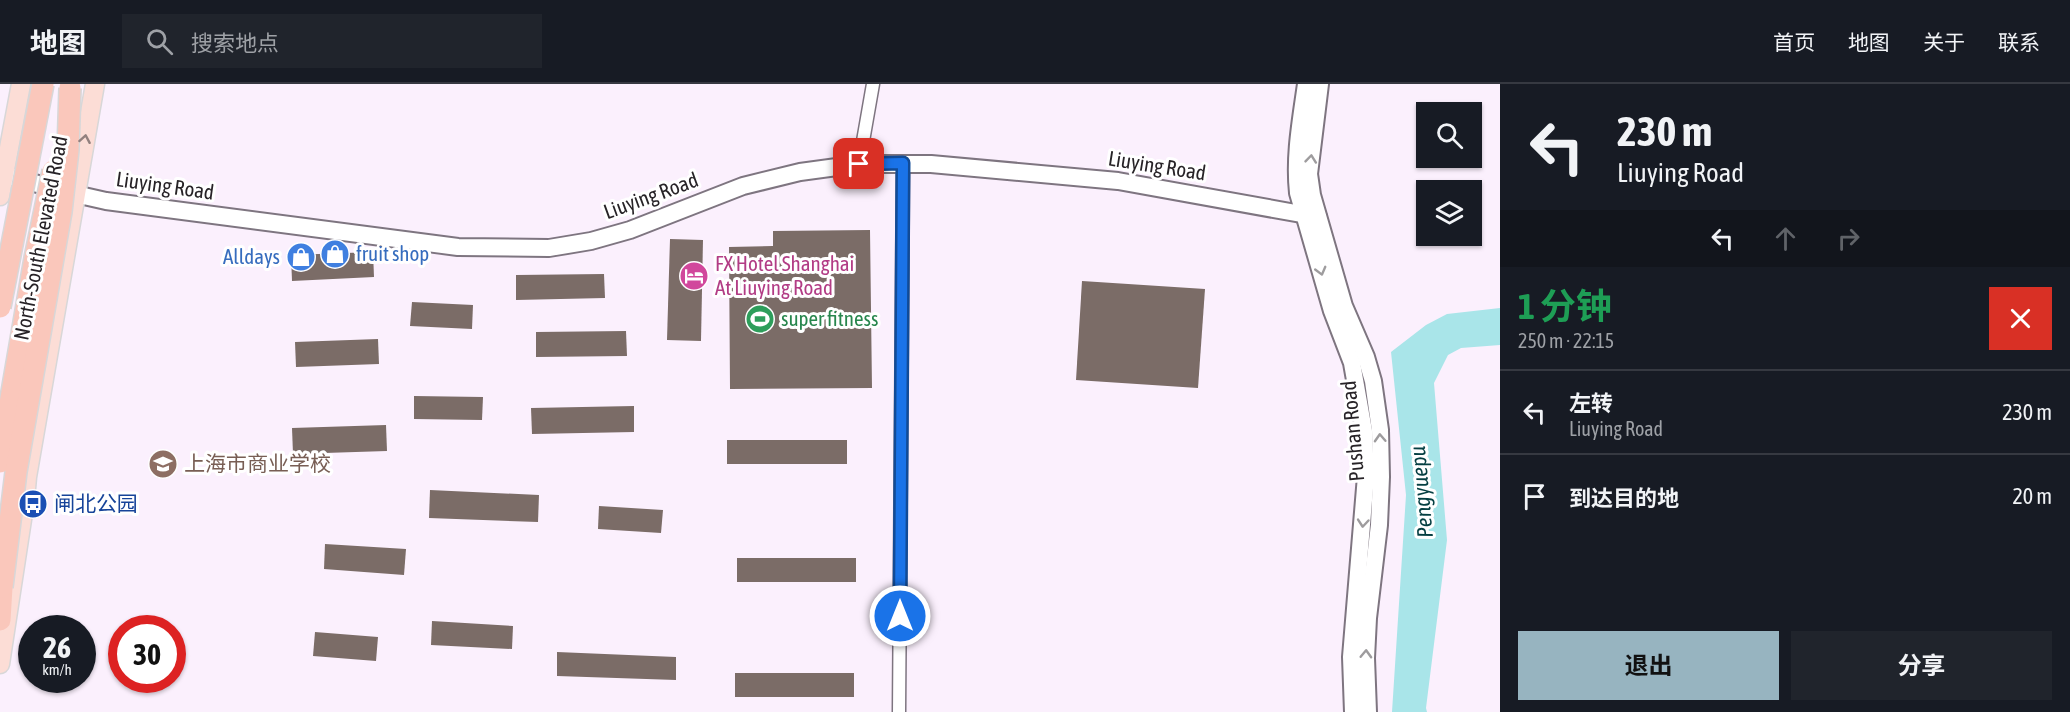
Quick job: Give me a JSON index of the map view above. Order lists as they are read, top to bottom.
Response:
{
  "streets": {
    "highway": ["North-South Elevated Road"],
    "main road": ["Liuying Road", "Pushan Road"]
  },
  "crossings": [
    ["Liuying Road", "Pushan Road"]
  ],
  "water": ["Pengyuepu"],
  "places": {
    "shop": ["fruit shop", "Alldays"],
    "hotel": ["FX Hotel Shanghai At Liuying Road"],
    "sports": ["super fitness"],
    "school or university": ["上海市商业学校"],
    "bus stop": ["闸北公园"]
  },
  "page": {
    "header": "地图",
    "search": "搜索地点",
    "nav": [
      "首页",
      "地图",
      "关于",
      "联系"
    ],
    "turn": ["230 m", "Liuying Road"],
    "heading": ["1 分钟", "250 m · 22:15"],
    "list": [
      {
        "name": "左转",
        "note": "Liuying Road",
        "value": "230 m"
      },
      {
        "name": "到达目的地",
        "value": "20 m"
      }
    ],
    "speed": "26 km/h",
    "limit": "30",
    "buttons": ["退出", "分享"]
  }
}
